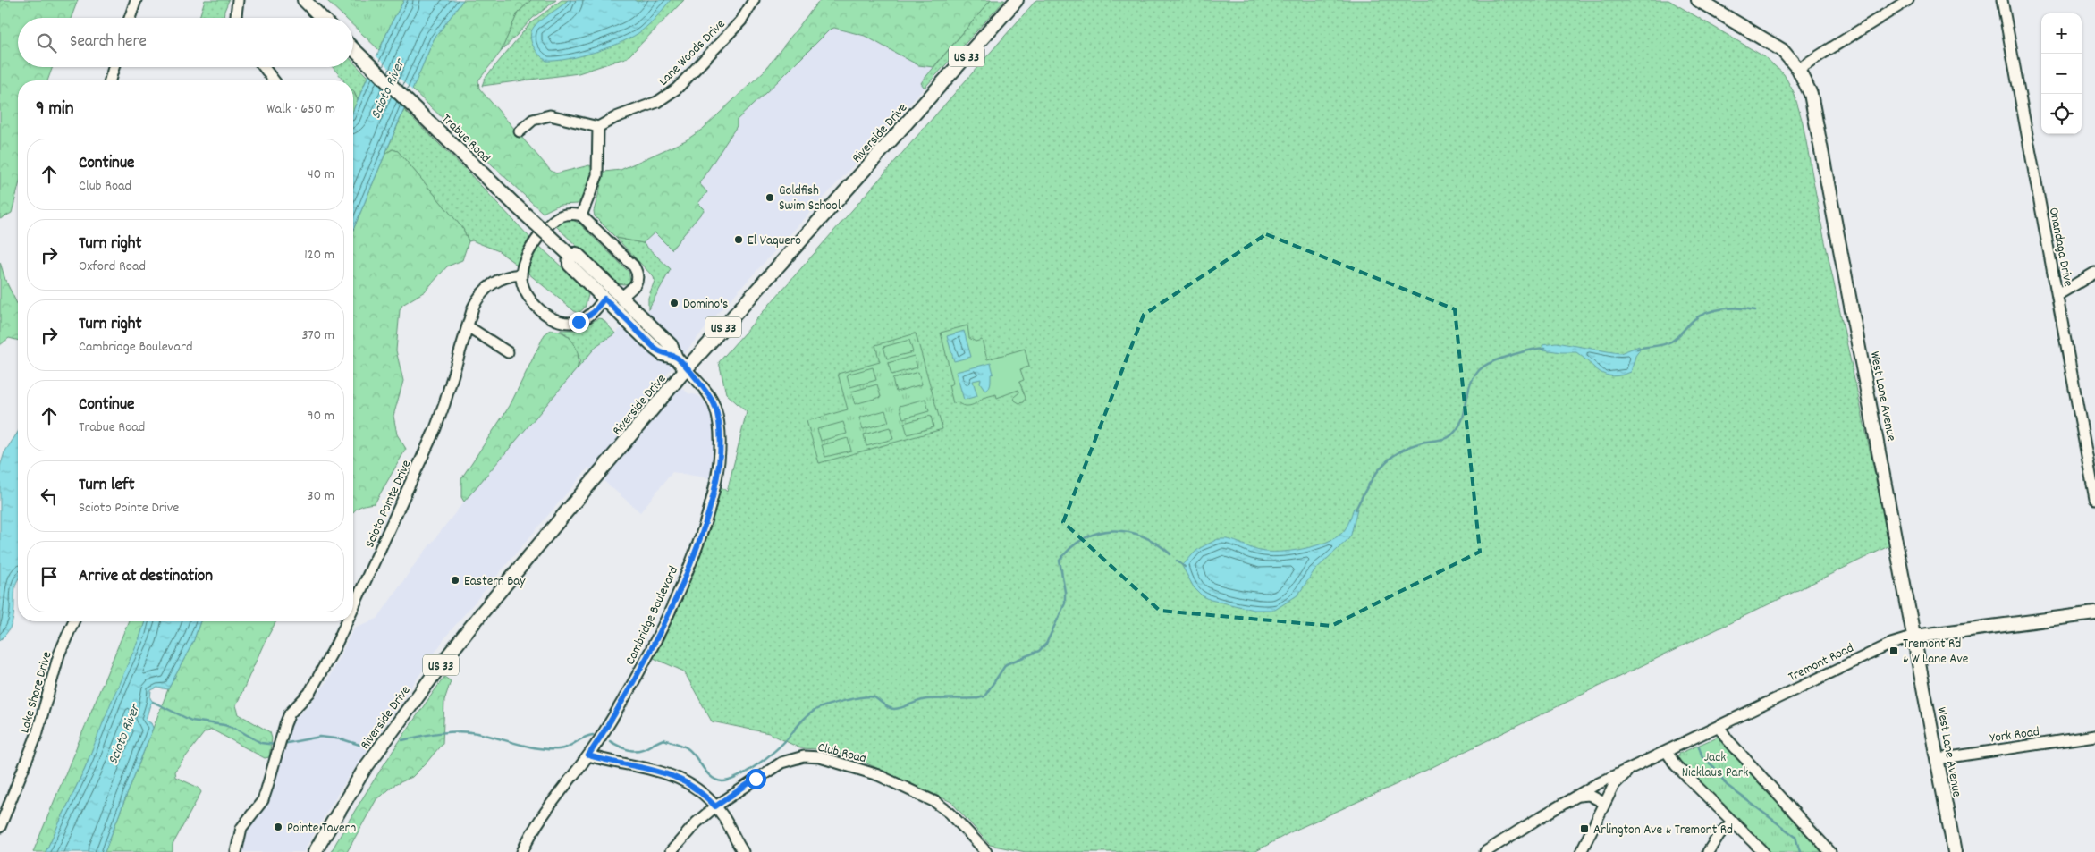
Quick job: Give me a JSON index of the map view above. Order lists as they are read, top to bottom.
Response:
{
  "streets": {
    "main road": [
      "US 33",
      "Riverside Drive",
      "Trabue Road",
      "West Lane Avenue",
      "Tremont Road"
    ],
    "street": [
      "Lane Woods Drive",
      "Onandaga Drive",
      "Scioto Pointe Drive",
      "Cambridge Boulevard",
      "Lake Shore Drive",
      "York Road",
      "Club Road"
    ]
  },
  "crossings": [
    ["Riverside Drive", "Trabue Road"],
    ["Riverside Drive", "Cambridge Boulevard"],
    ["Trabue Road", "Cambridge Boulevard"],
    ["West Lane Avenue", "Tremont Road"],
    ["West Lane Avenue", "York Road"]
  ],
  "water": ["Scioto River"],
  "parks": ["Jack Nicklaus Park"],
  "places": {
    "other": [
      "Goldfish Swim School",
      "El Vaquero",
      "Domino's",
      "Eastern Bay",
      "Pointe Tavern"
    ],
    "transit": ["Tremont Rd & W Lane Ave", "Arlington Ave & Tremont Rd"]
  },
  "page": {
    "map_buttons": ["+", "−"],
    "search": "Search here",
    "heading": ["9 min", "Walk · 650 m"],
    "list": [
      ["Continue", "Club Road", "40 m"],
      ["Turn right", "Oxford Road", "120 m"],
      ["Turn right", "Cambridge Boulevard", "370 m"],
      ["Continue", "Trabue Road", "90 m"],
      ["Turn left", "Scioto Pointe Drive", "30 m"],
      "Arrive at destination"
    ]
  }
}
